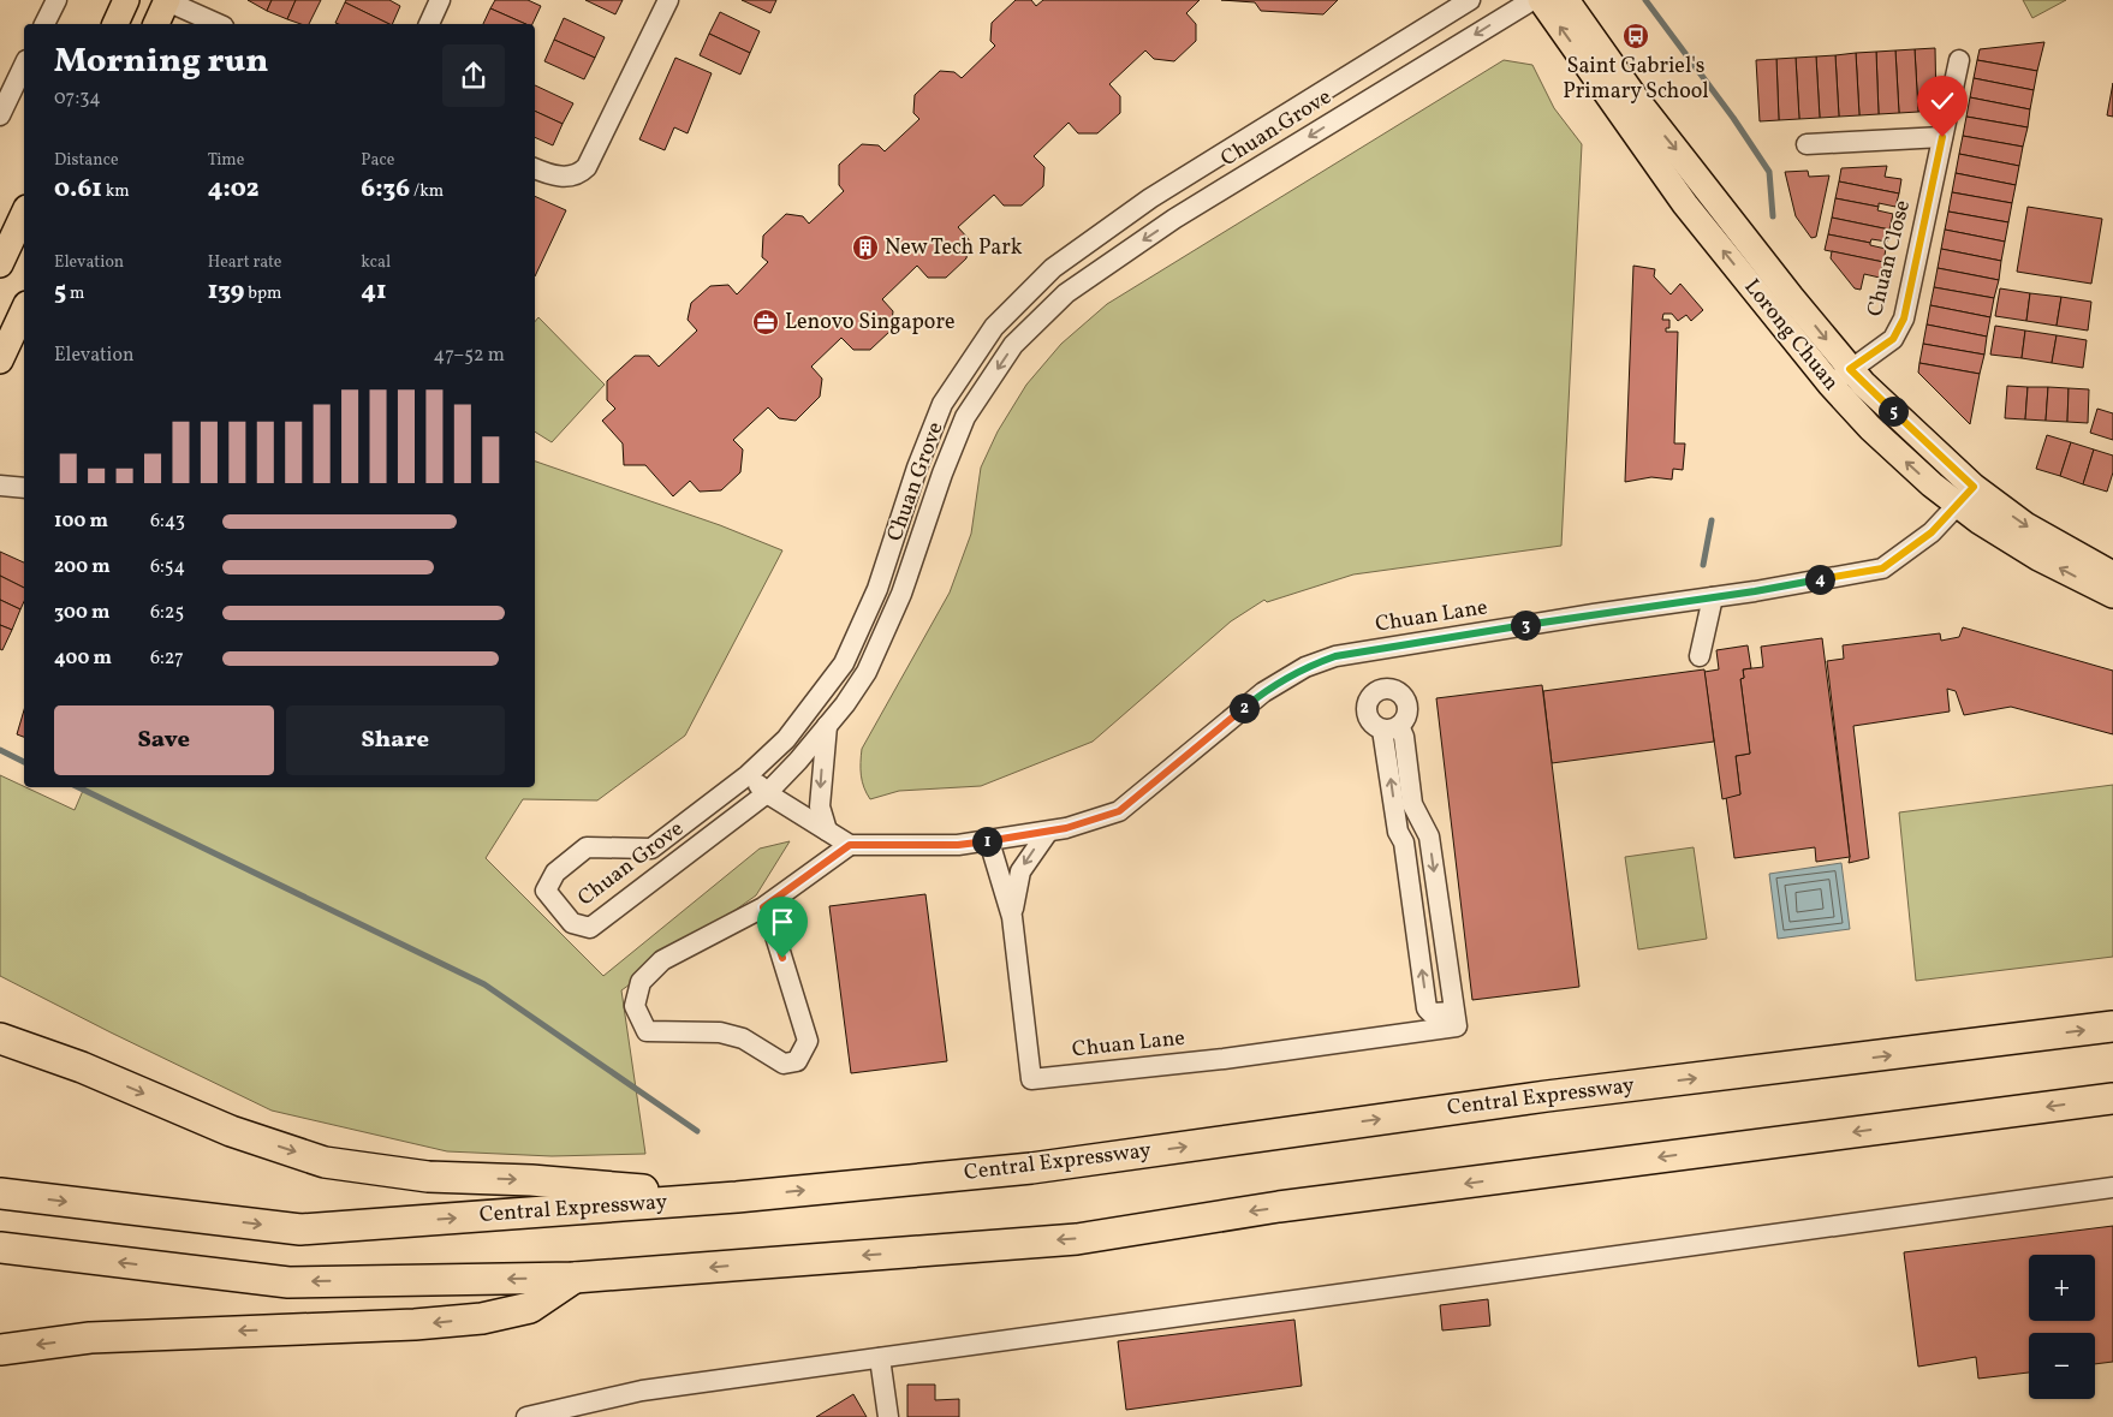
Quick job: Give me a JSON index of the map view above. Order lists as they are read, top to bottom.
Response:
{
  "streets": {
    "highway": ["Central Expressway"],
    "main road": ["Lorong Chuan"],
    "street": ["Chuan Grove", "Chuan Close", "Chuan Lane"]
  },
  "crossings": [
    ["Chuan Close", "Lorong Chuan"],
    ["Lorong Chuan", "Chuan Lane"]
  ],
  "places": {
    "bus stop": ["Saint Gabriel's Primary School"],
    "building": ["New Tech Park"],
    "office": ["Lenovo Singapore"]
  },
  "page": {
    "heading": ["Morning run", "07:34"],
    "stats": [
      ["Distance", "0.61 km"],
      ["Time", "4:02"],
      ["Pace", "6:36 /km"],
      ["Elevation", "5 m"],
      ["Heart rate", "139 bpm"],
      ["kcal", "41"]
    ],
    "chart": ["Elevation", "47–52 m"],
    "pins": [
      "5",
      "4",
      "3",
      "2",
      "1"
    ],
    "list": [
      {
        "name": "100 m",
        "note": "6:43"
      },
      {
        "name": "200 m",
        "note": "6:54"
      },
      {
        "name": "300 m",
        "note": "6:25"
      },
      {
        "name": "400 m",
        "note": "6:27"
      }
    ],
    "buttons": ["Save", "Share"],
    "map_buttons": ["+", "−"]
  }
}
